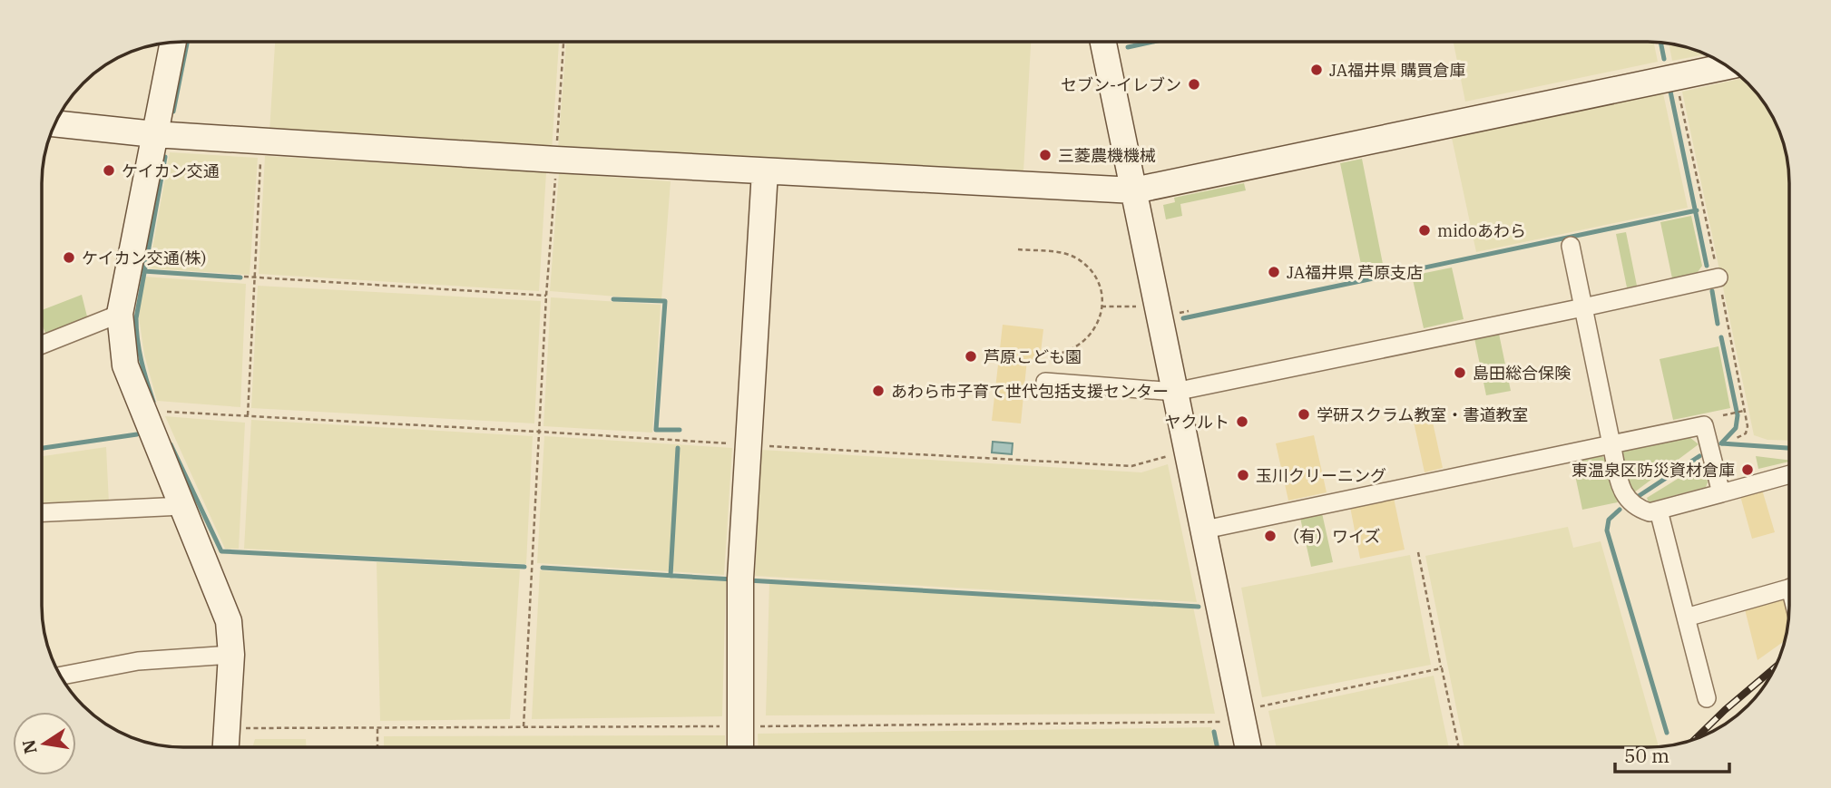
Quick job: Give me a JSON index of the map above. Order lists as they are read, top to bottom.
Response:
{
  "places": [
    "JA福井県 購買倉庫",
    "セブン-イレブン",
    "三菱農機機械",
    "ケイカン交通",
    "midoあわら",
    "ケイカン交通(株)",
    "JA福井県 芦原支店",
    "芦原こども園",
    "島田総合保険",
    "あわら市子育て世代包括支援センター",
    "学研スクラム教室・書道教室",
    "ヤクルト",
    "東温泉区防災資材倉庫",
    "玉川クリーニング",
    "（有）ワイズ"
  ],
  "scale_bar": "50 m",
  "north": "left"
}
